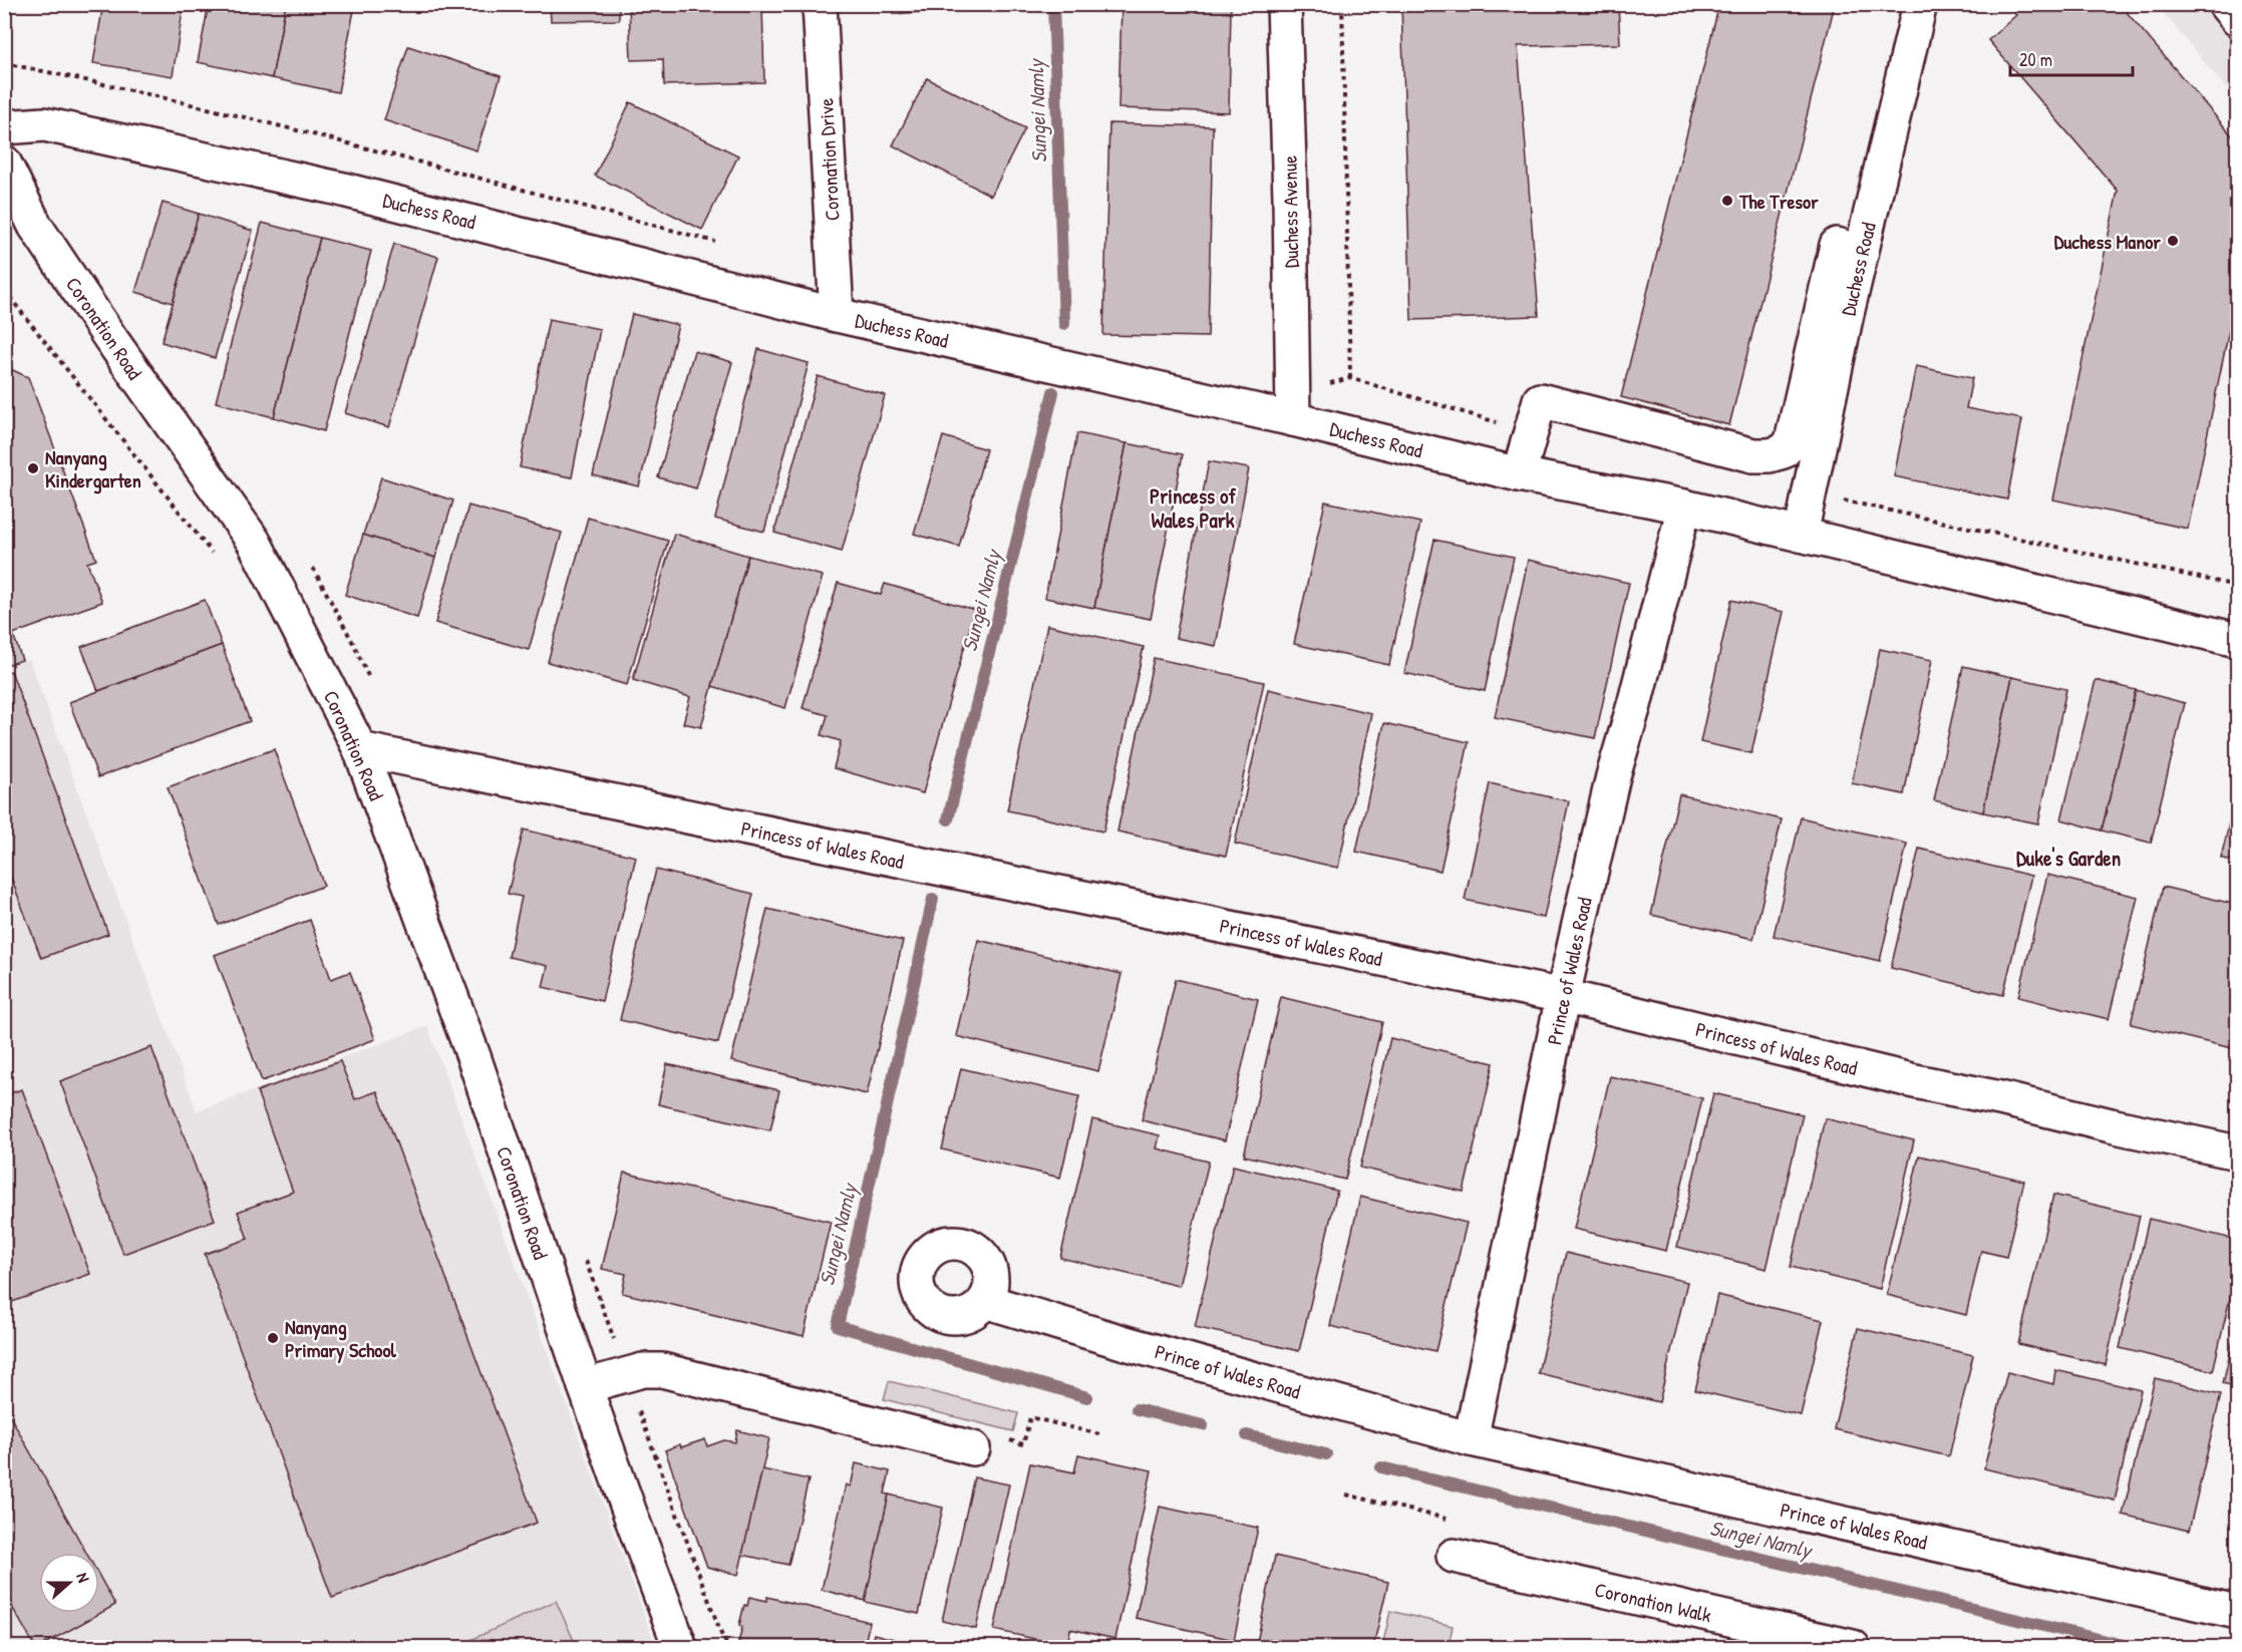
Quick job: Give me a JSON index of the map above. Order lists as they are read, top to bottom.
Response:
{
  "streets": {
    "street": [
      "Coronation Drive",
      "Duchess Road",
      "Duchess Avenue",
      "Coronation Road",
      "Princess of Wales Road",
      "Prince of Wales Road",
      "Coronation Walk"
    ]
  },
  "crossings": [
    ["Coronation Drive", "Duchess Road"],
    ["Duchess Road", "Duchess Avenue"],
    ["Duchess Road", "Prince of Wales Road"],
    ["Coronation Road", "Princess of Wales Road"],
    ["Princess of Wales Road", "Prince of Wales Road"]
  ],
  "districts": ["Princess of Wales Park", "Duke's Garden"],
  "water": ["Sungei Namly"],
  "places": [
    "The Tresor",
    "Duchess Manor",
    "Nanyang Kindergarten",
    "Nanyang Primary School"
  ],
  "scale_bar": "20 m",
  "north": "right"
}
